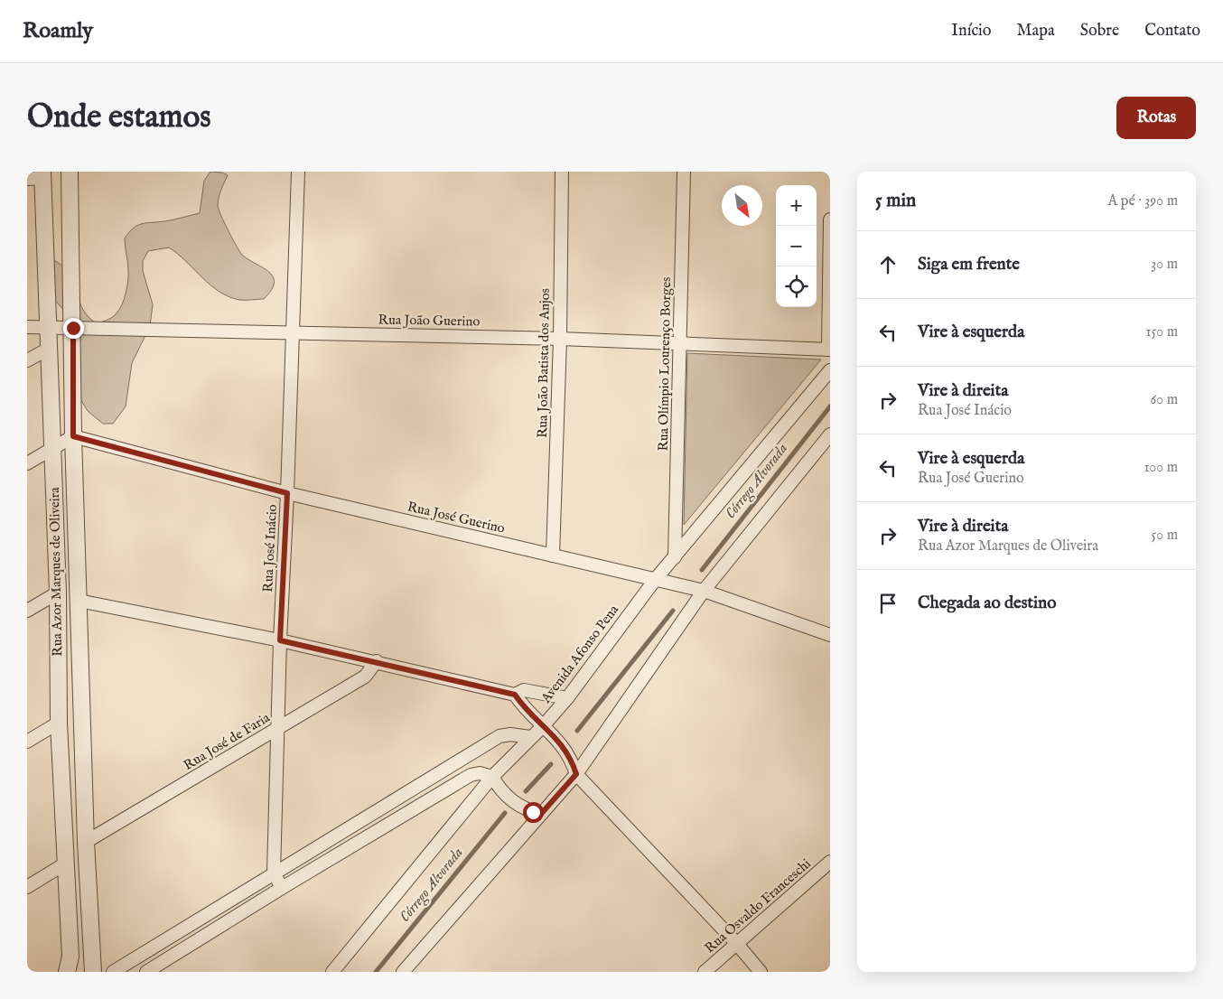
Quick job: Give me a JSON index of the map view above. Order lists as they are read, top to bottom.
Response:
{
  "streets": {
    "street": [
      "Rua João Guerino",
      "Rua João Batista dos Anjos",
      "Rua Olímpio Lourenço Borges",
      "Rua José Guerino",
      "Rua José Inácio",
      "Rua Azor Marques de Oliveira",
      "Avenida Afonso Pena",
      "Rua José de Faria",
      "Rua Osvaldo Franceschi"
    ]
  },
  "crossings": [
    ["Rua João Guerino", "Rua João Batista dos Anjos"],
    ["Rua João Guerino", "Rua Olímpio Lourenço Borges"],
    ["Rua João Guerino", "Rua José Inácio"],
    ["Rua João Guerino", "Rua Azor Marques de Oliveira"],
    ["Rua João Batista dos Anjos", "Rua José Guerino"],
    ["Rua Olímpio Lourenço Borges", "Avenida Afonso Pena"],
    ["Rua José Guerino", "Rua José Inácio"],
    ["Rua José Guerino", "Rua Azor Marques de Oliveira"],
    ["Rua José Guerino", "Avenida Afonso Pena"],
    ["Rua José Inácio", "Rua José de Faria"],
    ["Rua Azor Marques de Oliveira", "Rua José de Faria"]
  ],
  "water": ["Córrego Alvorada"],
  "north": "bottom right",
  "page": {
    "header": "Roamly",
    "nav": [
      "Início",
      "Mapa",
      "Sobre",
      "Contato"
    ],
    "buttons": "Rotas",
    "title": "Onde estamos",
    "heading": ["5 min", "A pé · 390 m"],
    "map_buttons": ["+", "−"],
    "list": [
      ["Siga em frente", "30 m"],
      ["Vire à esquerda", "150 m"],
      ["Vire à direita", "Rua José Inácio", "60 m"],
      ["Vire à esquerda", "Rua José Guerino", "100 m"],
      ["Vire à direita", "Rua Azor Marques de Oliveira", "50 m"],
      "Chegada ao destino"
    ]
  }
}
